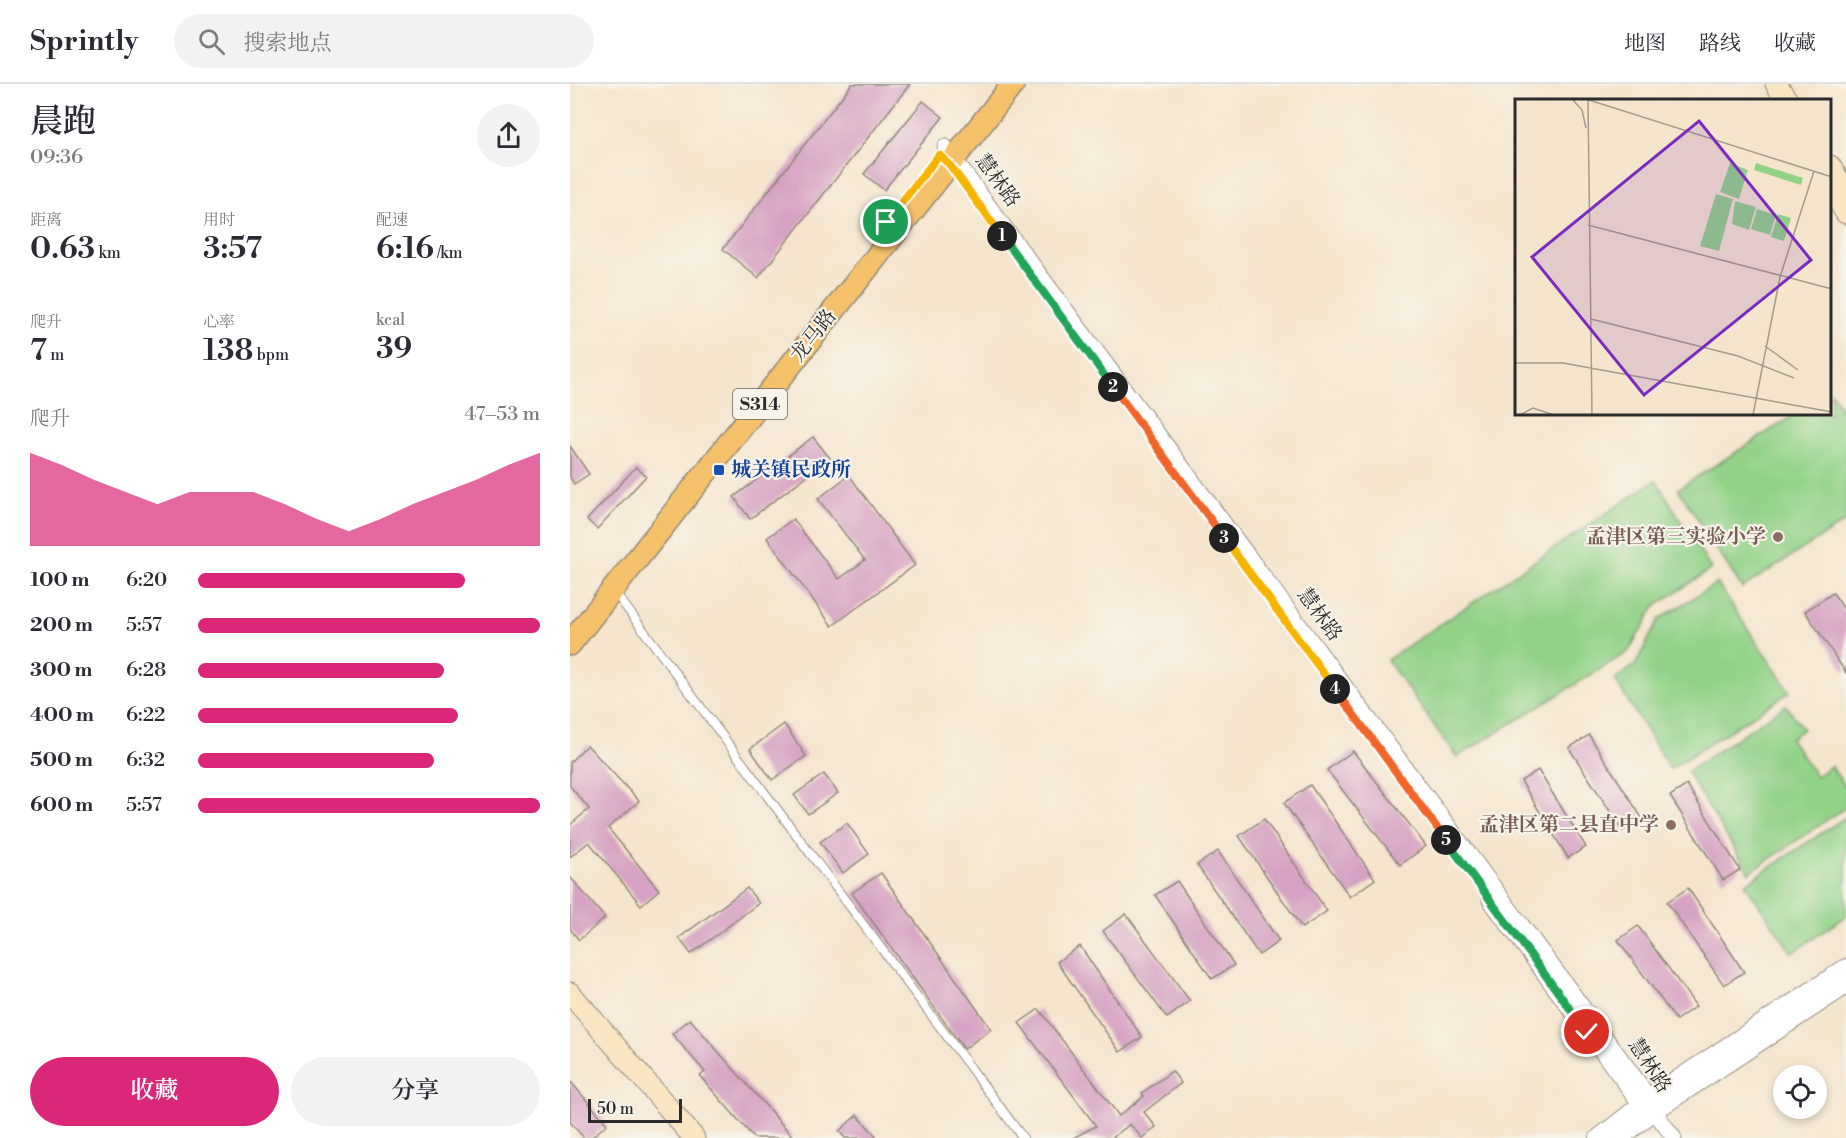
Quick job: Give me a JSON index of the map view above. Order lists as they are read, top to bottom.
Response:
{
  "streets": {
    "main road": ["龙马路", "S314"],
    "street": ["慧林路"]
  },
  "crossings": [
    ["慧林路", "龙马路"]
  ],
  "places": {
    "transit": ["城关镇民政所"],
    "other": ["孟津区第三实验小学", "孟津区第二县直中学"]
  },
  "scale_bar": "50 m",
  "page": {
    "header": "Sprintly",
    "search": "搜索地点",
    "nav": ["地图", "路线", "收藏"],
    "heading": ["晨跑", "09:36"],
    "stats": [
      ["距离", "0.63 km"],
      ["用时", "3:57"],
      ["配速", "6:16 /km"],
      ["爬升", "7 m"],
      ["心率", "138 bpm"],
      ["kcal", "39"]
    ],
    "pins": [
      "1",
      "2",
      "3",
      "4",
      "5"
    ],
    "chart": ["爬升", "47–53 m"],
    "list": [
      {
        "name": "100 m",
        "note": "6:20"
      },
      {
        "name": "200 m",
        "note": "5:57"
      },
      {
        "name": "300 m",
        "note": "6:28"
      },
      {
        "name": "400 m",
        "note": "6:22"
      },
      {
        "name": "500 m",
        "note": "6:32"
      },
      {
        "name": "600 m",
        "note": "5:57"
      }
    ],
    "buttons": ["收藏", "分享"],
    "scale": "50 m"
  }
}
